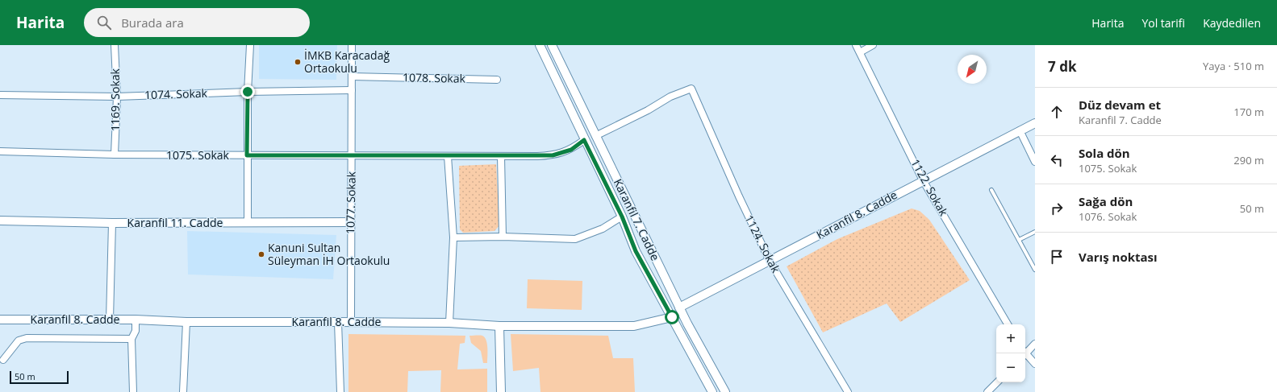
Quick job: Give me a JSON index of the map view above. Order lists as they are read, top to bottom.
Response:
{
  "streets": {
    "street": [
      "1078. Sokak",
      "1074. Sokak",
      "1169. Sokak",
      "1075. Sokak",
      "1122. Sokak",
      "1077. Sokak",
      "Karanfil 8. Cadde",
      "Karanfil 7. Cadde",
      "Karanfil 11. Cadde",
      "1124. Sokak"
    ]
  },
  "crossings": [
    ["1078. Sokak", "1077. Sokak"],
    ["1074. Sokak", "1169. Sokak"],
    ["1074. Sokak", "1077. Sokak"],
    ["1169. Sokak", "1075. Sokak"],
    ["1075. Sokak", "1077. Sokak"],
    ["1075. Sokak", "Karanfil 7. Cadde"],
    ["1122. Sokak", "Karanfil 8. Cadde"],
    ["1077. Sokak", "Karanfil 8. Cadde"],
    ["1077. Sokak", "Karanfil 11. Cadde"],
    ["Karanfil 8. Cadde", "Karanfil 7. Cadde"],
    ["Karanfil 8. Cadde", "1124. Sokak"],
    ["Karanfil 7. Cadde", "1124. Sokak"]
  ],
  "places": ["İMKB Karacadağ Ortaokulu", "Kanuni Sultan Süleyman İH Ortaokulu"],
  "scale_bar": "50 m",
  "north": "bottom left",
  "page": {
    "header": "Harita",
    "search": "Burada ara",
    "nav": ["Harita", "Yol tarifi", "Kaydedilen"],
    "heading": ["7 dk", "Yaya · 510 m"],
    "list": [
      ["Düz devam et", "Karanfil 7. Cadde", "170 m"],
      ["Sola dön", "1075. Sokak", "290 m"],
      ["Sağa dön", "1076. Sokak", "50 m"],
      "Varış noktası"
    ],
    "map_buttons": ["+", "−"],
    "scale": "50 m"
  }
}
